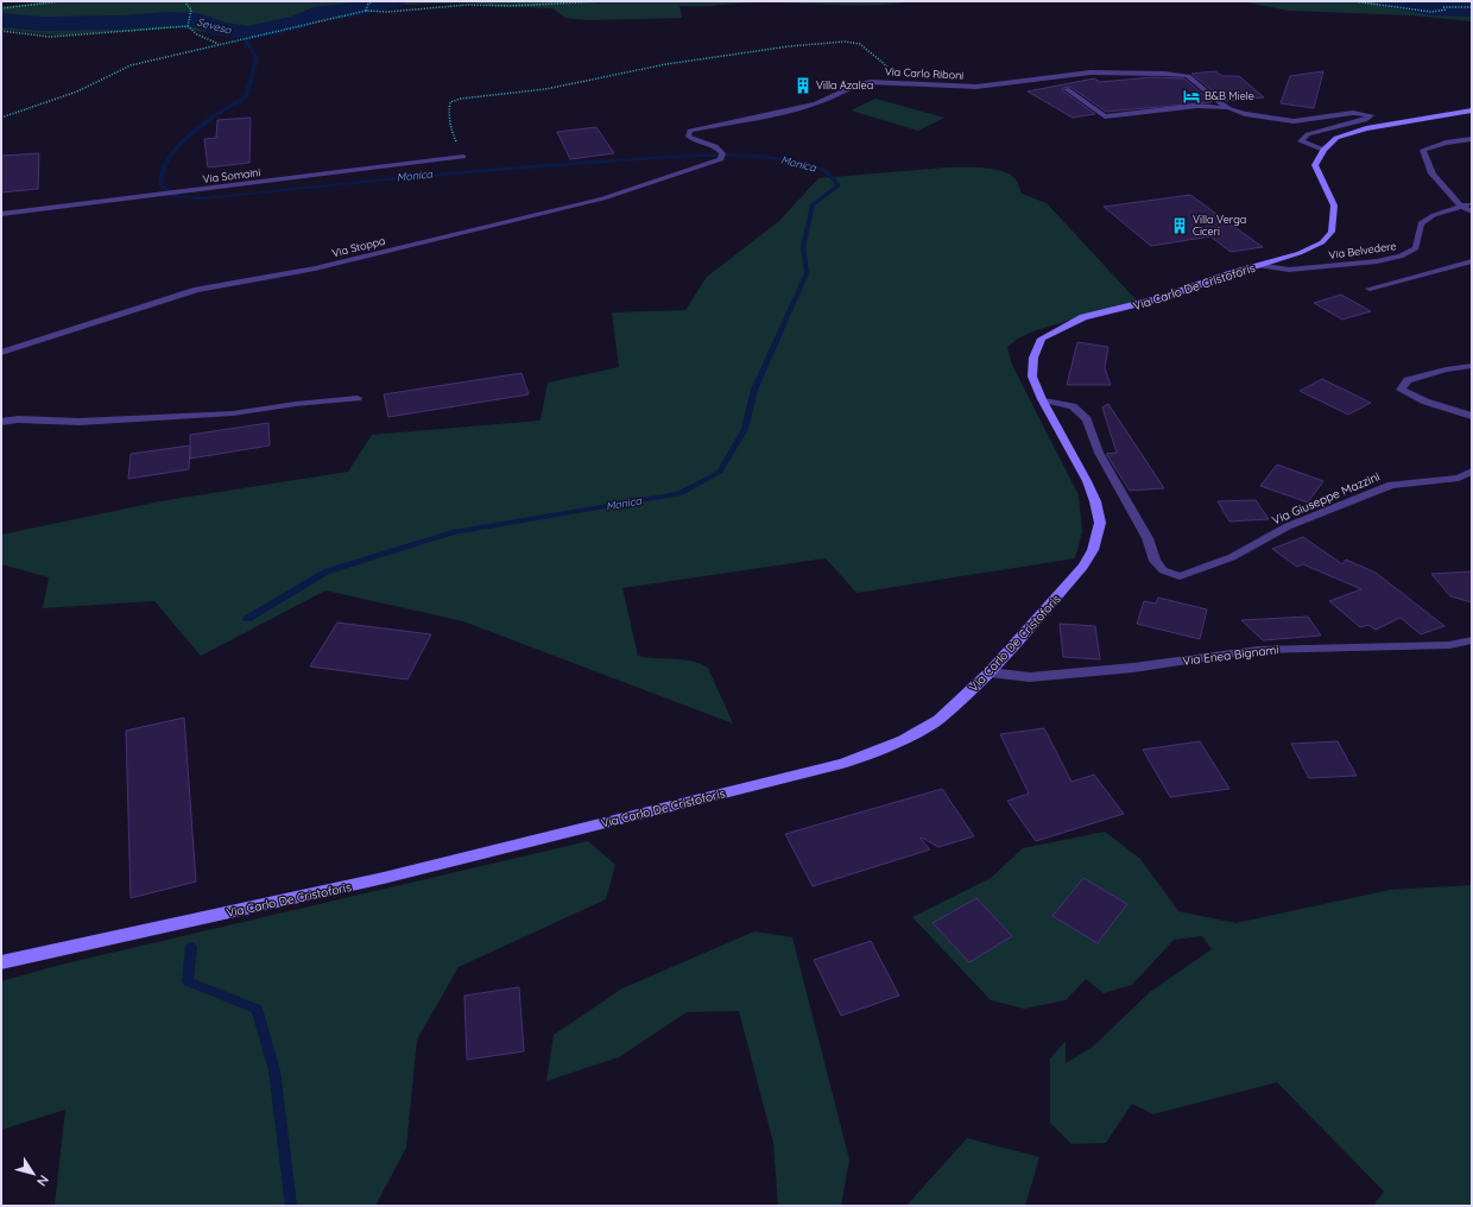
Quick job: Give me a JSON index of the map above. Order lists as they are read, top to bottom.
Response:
{
  "streets": {
    "main road": ["Via Carlo De Cristoforis"],
    "street": [
      "Via Carlo Riboni",
      "Via Somaini",
      "Via Stoppa",
      "Via Belvedere",
      "Via Giuseppe Mazzini",
      "Via Enea Bignami"
    ]
  },
  "crossings": [
    ["Via Carlo Riboni", "Via Stoppa"],
    ["Via Belvedere", "Via Carlo De Cristoforis"],
    ["Via Carlo De Cristoforis", "Via Giuseppe Mazzini"],
    ["Via Carlo De Cristoforis", "Via Enea Bignami"]
  ],
  "water": ["Seveso", "Monica"],
  "places": {
    "building": ["Villa Azalea", "Villa Verga Ciceri"],
    "hotel": ["B&B Miele"]
  },
  "north": "bottom right"
}
